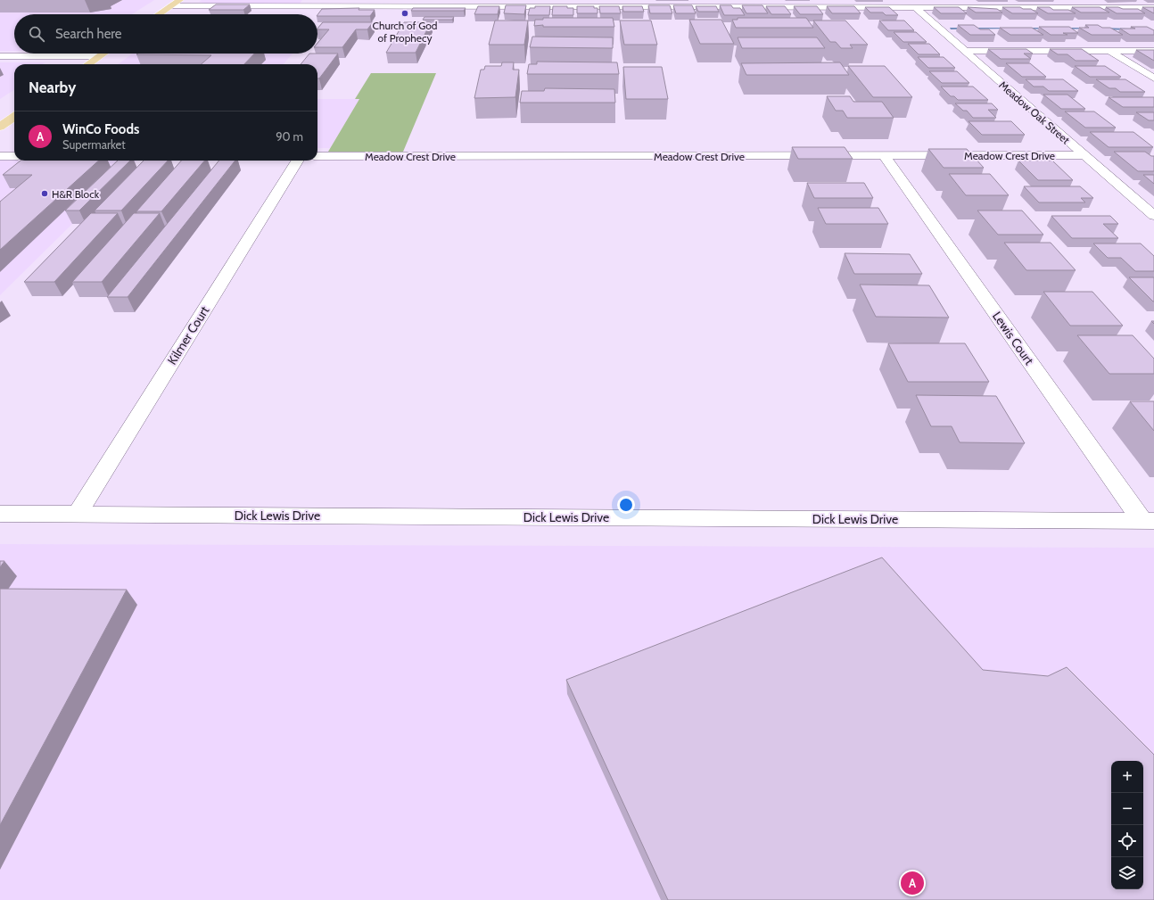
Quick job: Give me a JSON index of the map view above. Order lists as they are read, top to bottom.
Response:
{
  "streets": {
    "street": [
      "Meadow Oak Street",
      "Meadow Crest Drive",
      "Kilmer Court",
      "Lewis Court",
      "Dick Lewis Drive"
    ]
  },
  "crossings": [
    ["Meadow Oak Street", "Meadow Crest Drive"],
    ["Meadow Crest Drive", "Lewis Court"],
    ["Kilmer Court", "Dick Lewis Drive"],
    ["Lewis Court", "Dick Lewis Drive"]
  ],
  "places": ["Church of God of Prophecy", "H&R Block"],
  "page": {
    "search": "Search here",
    "heading": "Nearby",
    "list": [
      {
        "mark": "A",
        "name": "WinCo Foods",
        "note": "Supermarket",
        "value": "90 m"
      }
    ],
    "map_buttons": ["+", "−"],
    "pins": "A"
  }
}
